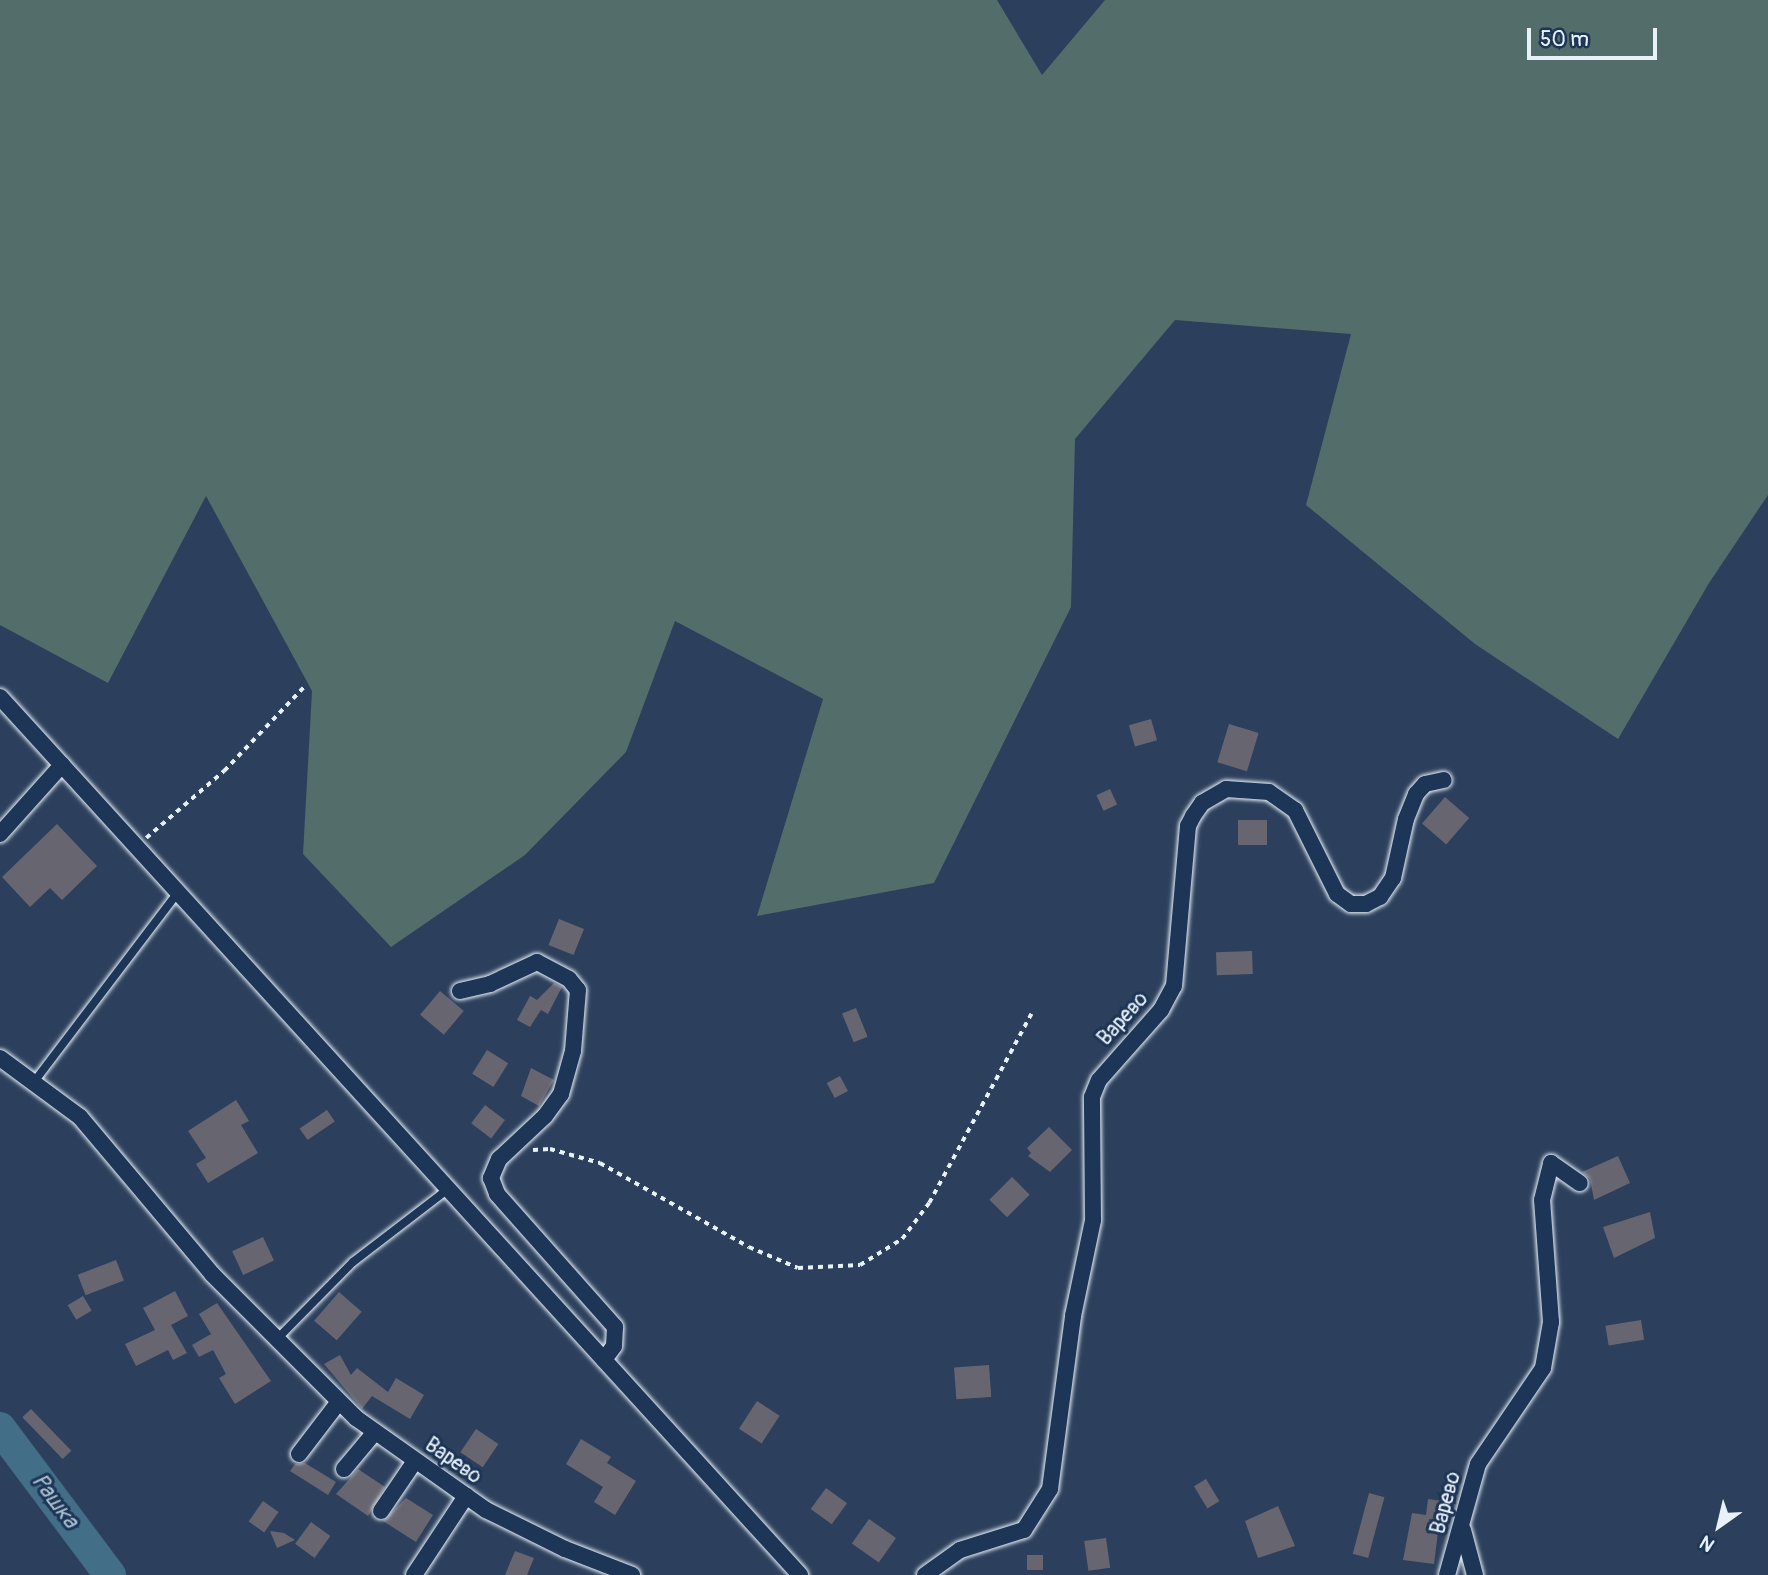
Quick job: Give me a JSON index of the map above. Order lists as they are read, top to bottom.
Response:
{
  "streets": {
    "street": ["Варево"]
  },
  "water": ["Рашка"],
  "scale_bar": "50 m",
  "north": "bottom left"
}
